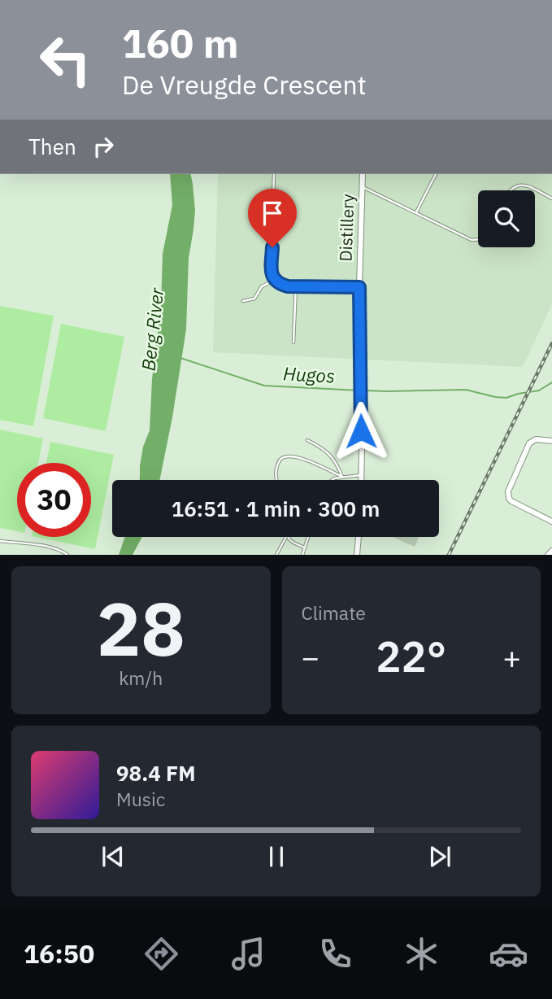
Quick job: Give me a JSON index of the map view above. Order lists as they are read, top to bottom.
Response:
{
  "streets": {
    "street": ["Distillery"]
  },
  "water": ["Berg River", "Hugos"],
  "page": {
    "turn": ["160 m", "De Vreugde Crescent"],
    "then": "Then",
    "limit": "30",
    "trip": "16:51 · 1 min · 300 m",
    "tile": [
      ["28", "km/h"],
      "Climate"
    ],
    "heat": ["−", "22°", "+"],
    "song": ["98.4 FM", "Music"],
    "tabs": "16:50"
  }
}
